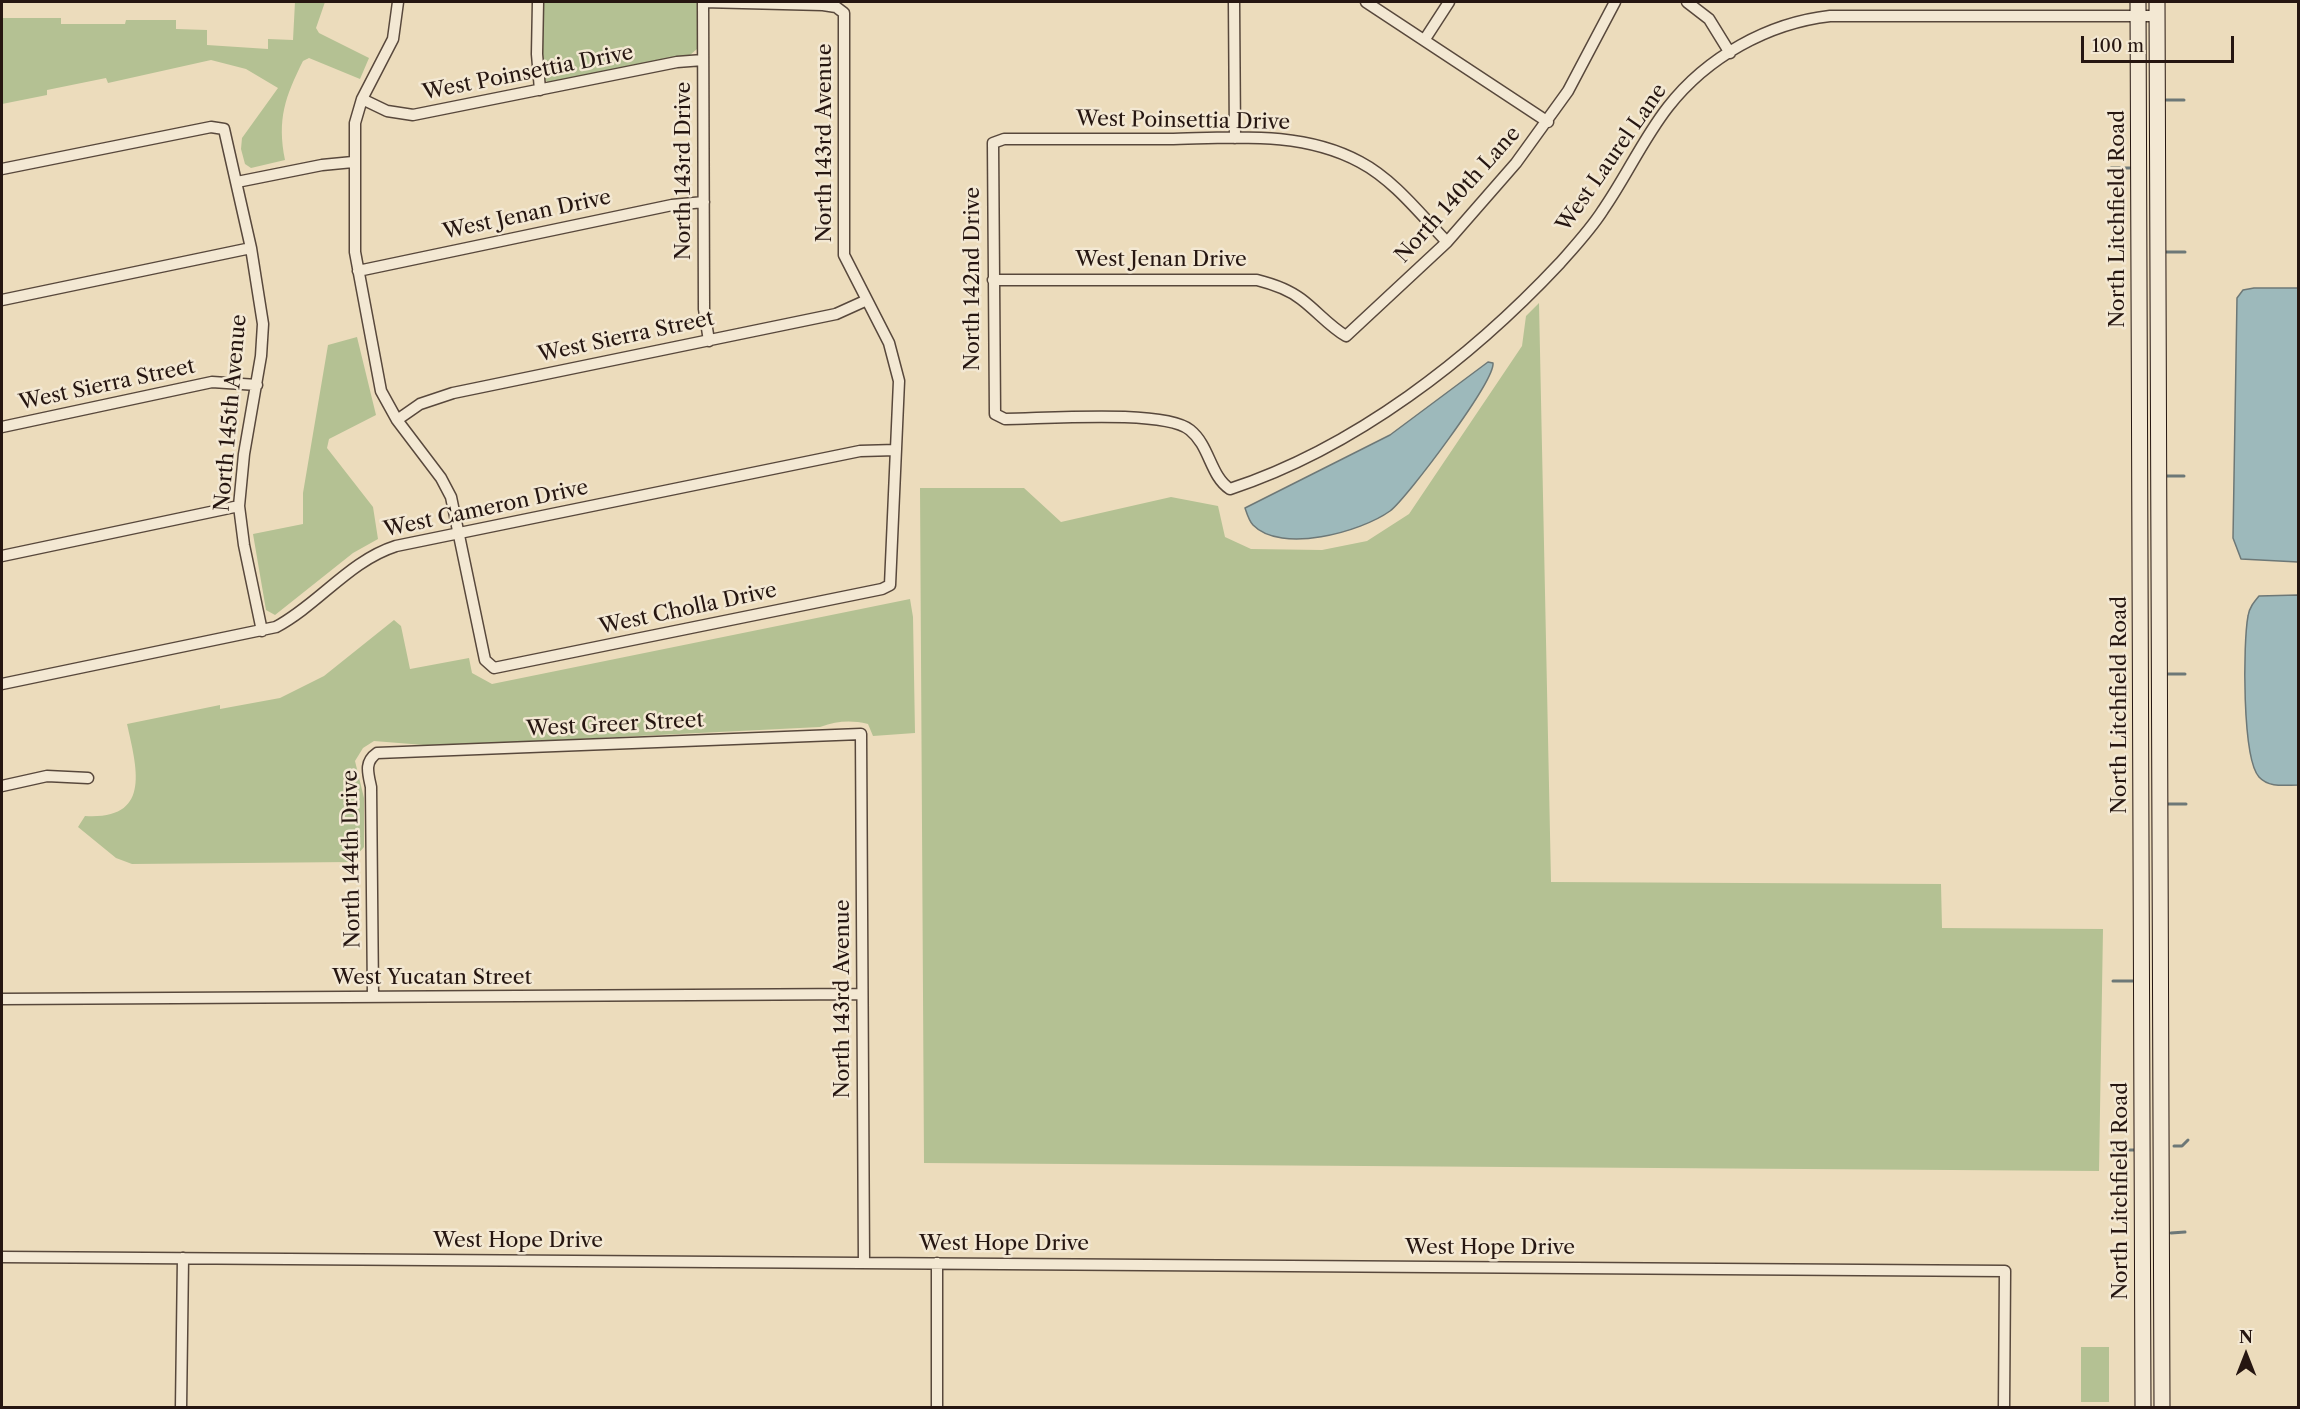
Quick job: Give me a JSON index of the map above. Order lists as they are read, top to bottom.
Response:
{
  "streets": {
    "main road": ["North Litchfield Road"],
    "street": [
      "West Poinsettia Drive",
      "North 143rd Avenue",
      "West Laurel Lane",
      "North 143rd Drive",
      "North 140th Lane",
      "West Jenan Drive",
      "North 142nd Drive",
      "West Sierra Street",
      "North 145th Avenue",
      "West Cameron Drive",
      "West Cholla Drive",
      "West Greer Street",
      "North 144th Drive",
      "West Yucatan Street",
      "West Hope Drive"
    ]
  },
  "crossings": [
    ["West Poinsettia Drive", "North 143rd Drive"],
    ["West Poinsettia Drive", "North 140th Lane"],
    ["West Poinsettia Drive", "North 142nd Drive"],
    ["North 143rd Avenue", "North 143rd Drive"],
    ["North 143rd Avenue", "West Sierra Street"],
    ["North 143rd Avenue", "West Cameron Drive"],
    ["North 143rd Avenue", "West Cholla Drive"],
    ["North 143rd Avenue", "West Greer Street"],
    ["North 143rd Avenue", "West Yucatan Street"],
    ["North 143rd Avenue", "West Hope Drive"],
    ["West Laurel Lane", "North Litchfield Road"],
    ["West Laurel Lane", "North 142nd Drive"],
    ["North 143rd Drive", "West Jenan Drive"],
    ["North 143rd Drive", "West Sierra Street"],
    ["North 140th Lane", "West Jenan Drive"],
    ["West Jenan Drive", "North 142nd Drive"],
    ["West Sierra Street", "North 145th Avenue"],
    ["North 145th Avenue", "West Cameron Drive"],
    ["West Cameron Drive", "West Cholla Drive"],
    ["West Greer Street", "North 144th Drive"],
    ["North 144th Drive", "West Yucatan Street"]
  ],
  "scale_bar": "100 m",
  "north": "top"
}
